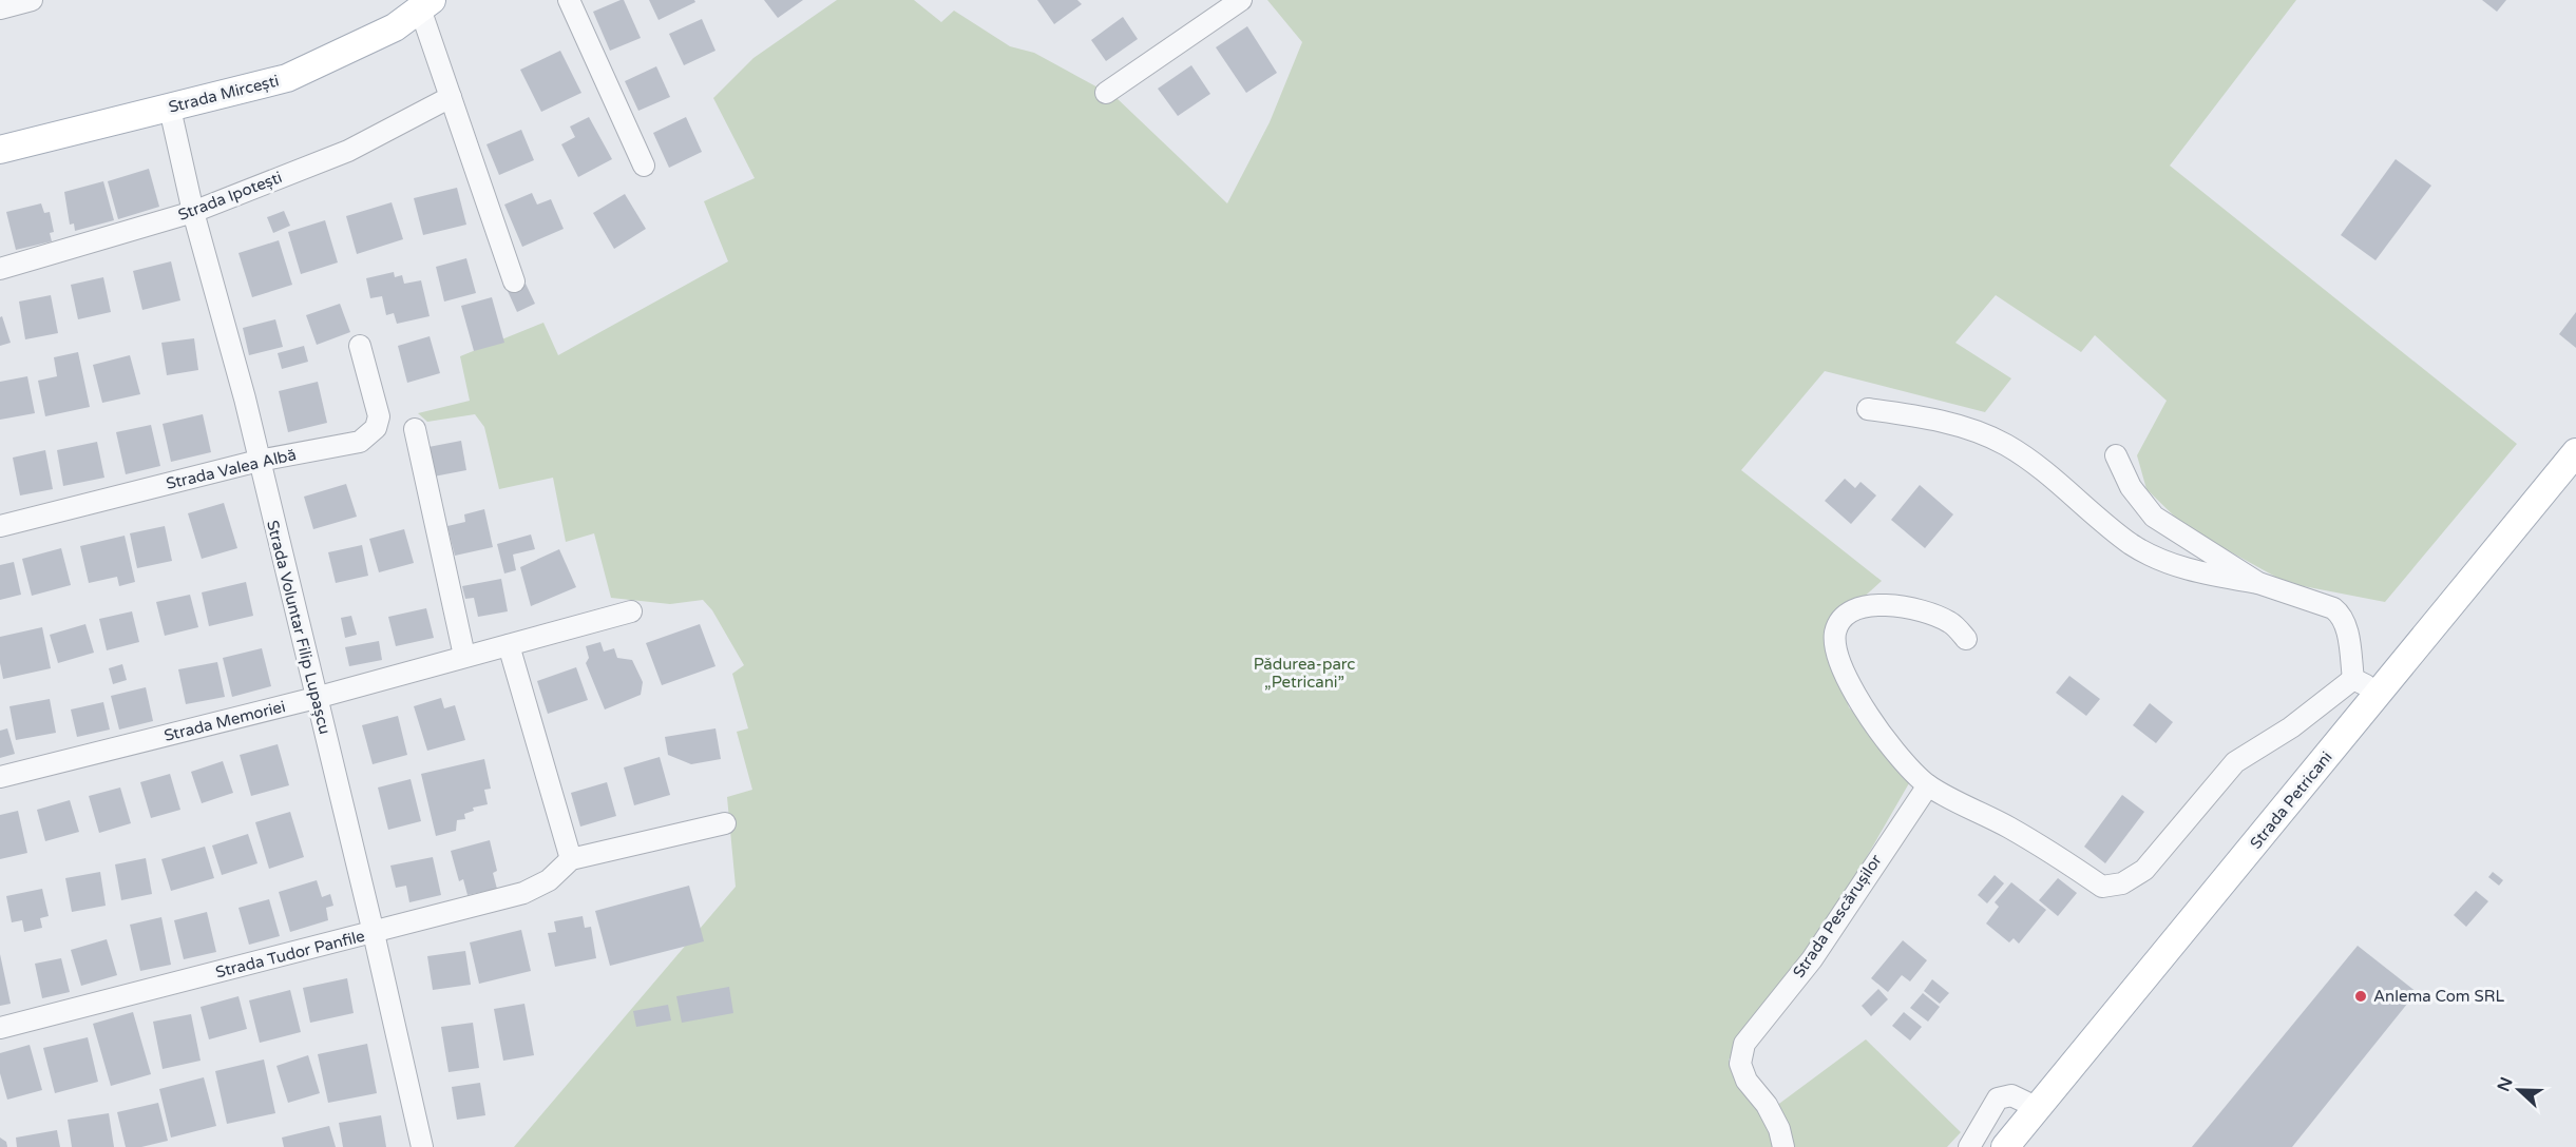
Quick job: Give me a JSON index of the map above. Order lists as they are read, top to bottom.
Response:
{
  "streets": {
    "main road": ["Strada Mircești", "Strada Petricani"],
    "street": [
      "Strada Ipotești",
      "Strada Valea Albă",
      "Strada Voluntar Filip Lupașcu",
      "Strada Memoriei",
      "Strada Pescărușilor",
      "Strada Tudor Panfile"
    ]
  },
  "crossings": [
    ["Strada Mircești", "Strada Voluntar Filip Lupașcu"],
    ["Strada Ipotești", "Strada Voluntar Filip Lupașcu"],
    ["Strada Valea Albă", "Strada Voluntar Filip Lupașcu"],
    ["Strada Voluntar Filip Lupașcu", "Strada Memoriei"],
    ["Strada Voluntar Filip Lupașcu", "Strada Tudor Panfile"]
  ],
  "parks": ["Pădurea-parc „Petricani”"],
  "places": ["Anlema Com SRL"],
  "north": "left"
}
